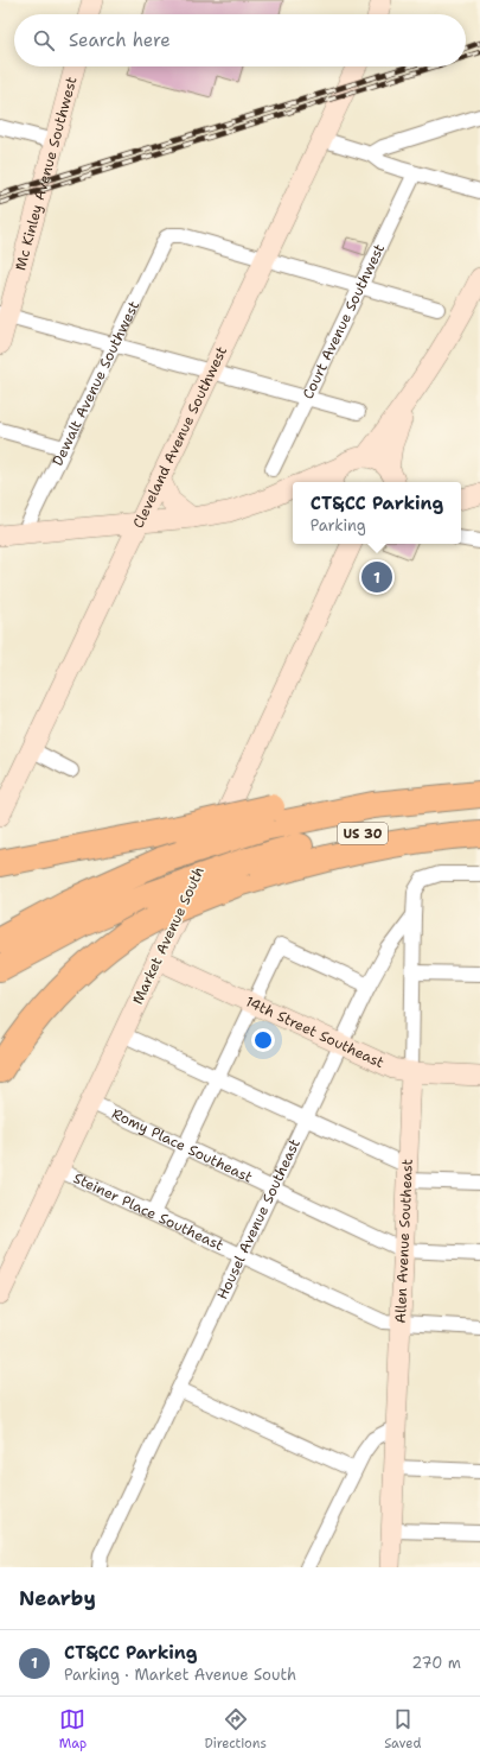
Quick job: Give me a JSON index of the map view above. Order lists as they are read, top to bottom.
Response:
{
  "streets": {
    "highway": ["US 30"],
    "street": [
      "Mc Kinley Avenue Southwest",
      "Court Avenue Southwest",
      "Dewalt Avenue Southwest",
      "Cleveland Avenue Southwest",
      "Market Avenue South",
      "14th Street Southeast",
      "Romy Place Southeast",
      "Steiner Place Southeast",
      "Housel Avenue Southeast",
      "Allen Avenue Southeast"
    ]
  },
  "crossings": [
    ["Dewalt Avenue Southwest", "Cleveland Avenue Southwest"],
    ["Market Avenue South", "14th Street Southeast"],
    ["Market Avenue South", "Romy Place Southeast"],
    ["Market Avenue South", "Steiner Place Southeast"],
    ["14th Street Southeast", "Housel Avenue Southeast"],
    ["14th Street Southeast", "Allen Avenue Southeast"],
    ["Romy Place Southeast", "Housel Avenue Southeast"],
    ["Romy Place Southeast", "Allen Avenue Southeast"],
    ["Steiner Place Southeast", "Housel Avenue Southeast"],
    ["Steiner Place Southeast", "Allen Avenue Southeast"],
    ["Housel Avenue Southeast", "Allen Avenue Southeast"]
  ],
  "page": {
    "search": "Search here",
    "popup": ["CT&CC Parking", "Parking"],
    "pins": "1",
    "heading": "Nearby",
    "list": [
      {
        "mark": "1",
        "name": "CT&CC Parking",
        "note": "Parking · Market Avenue South",
        "value": "270 m"
      }
    ],
    "nav": ["Map", "Directions", "Saved"]
  }
}
